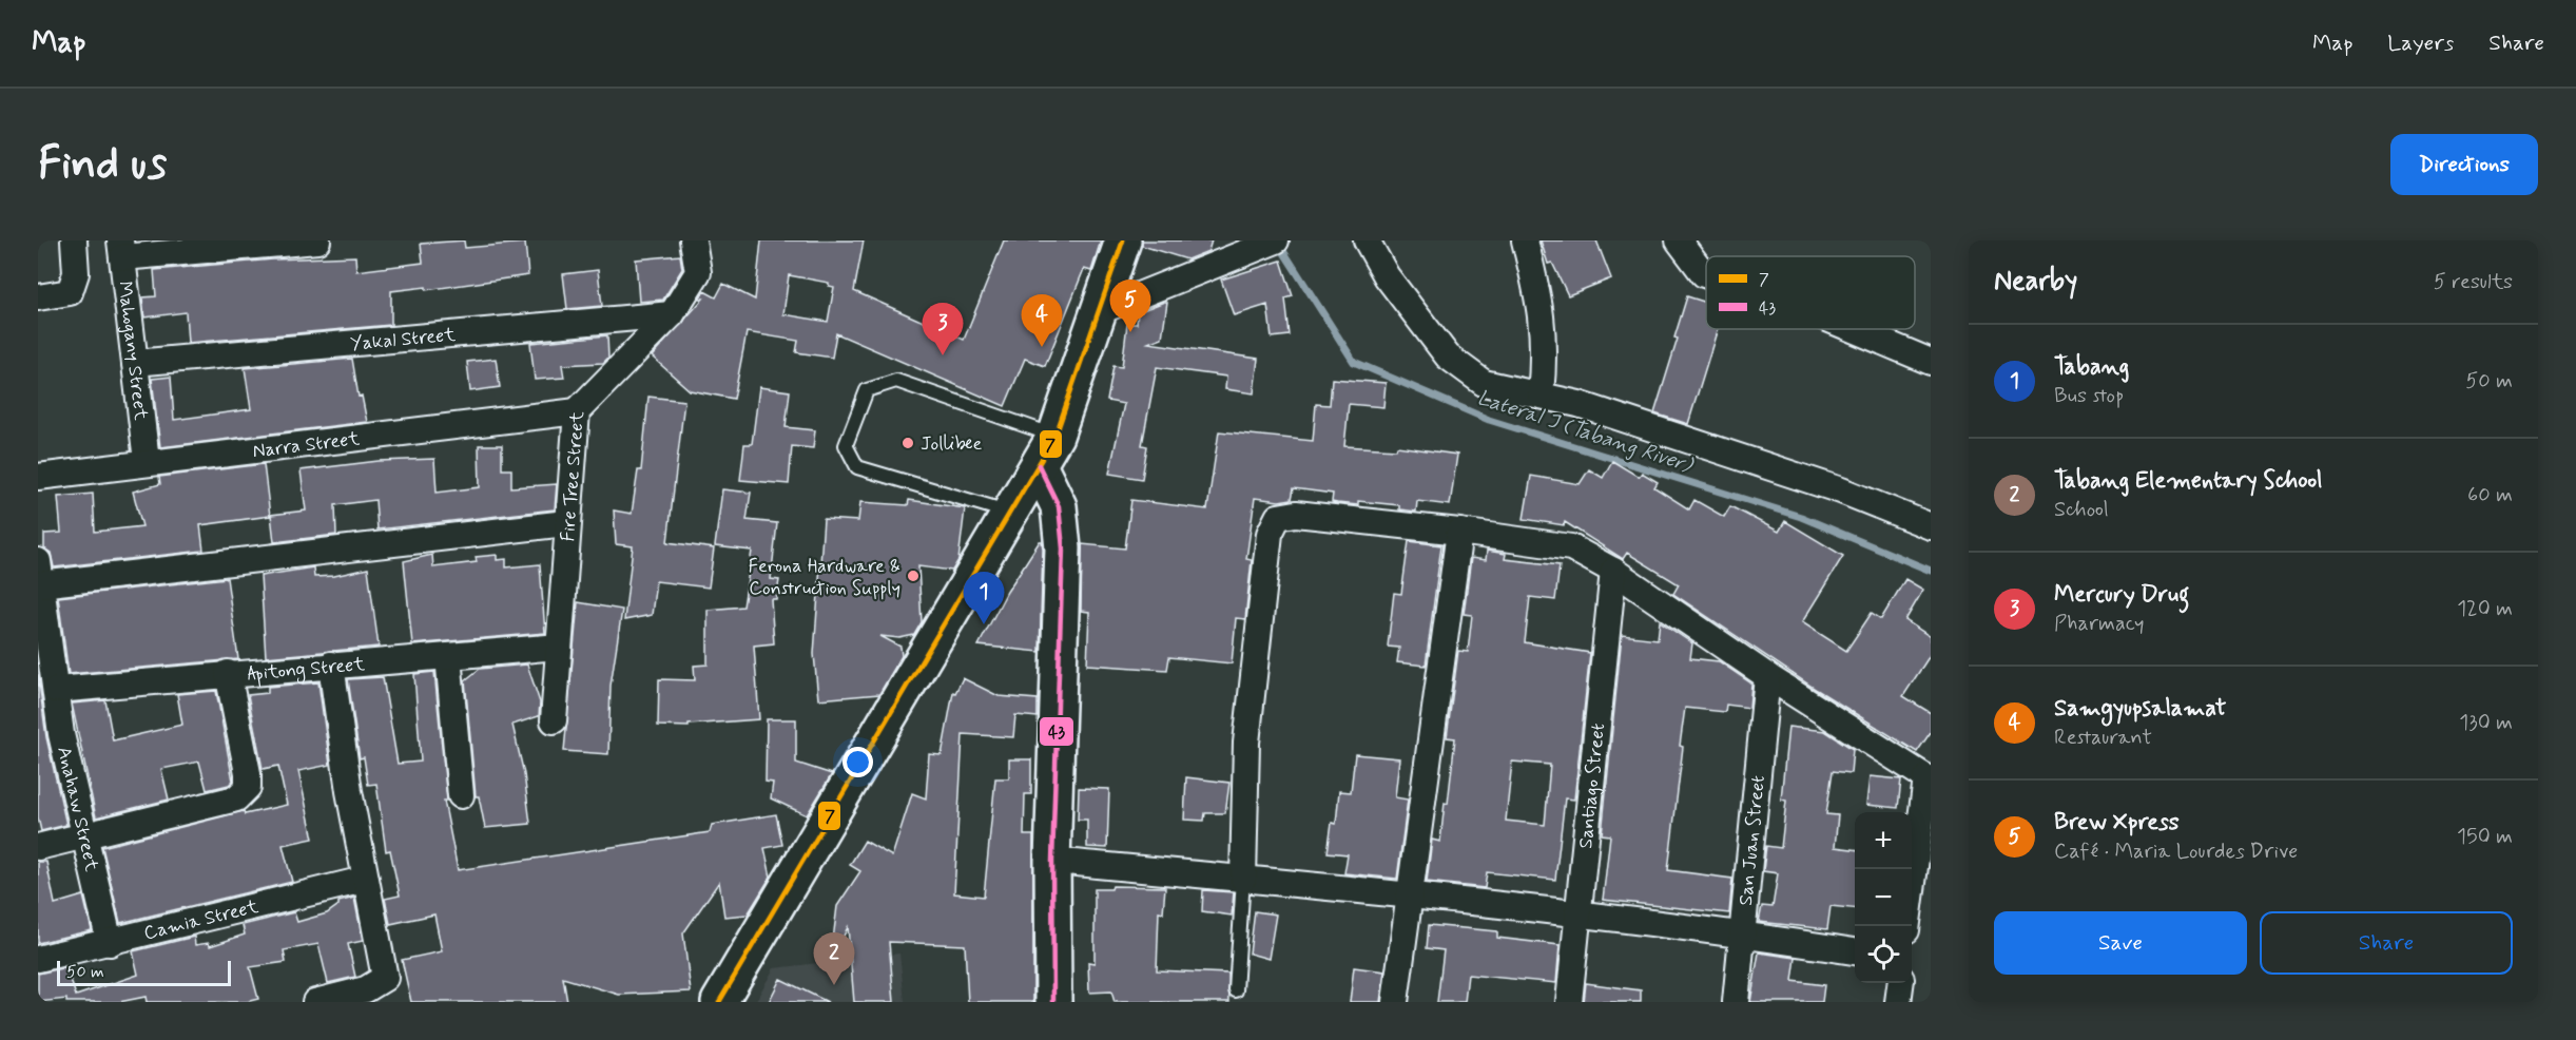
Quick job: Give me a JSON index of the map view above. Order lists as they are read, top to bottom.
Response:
{
  "streets": {
    "street": [
      "Yakal Street",
      "Mahogany Street",
      "Narra Street",
      "Fire Tree Street",
      "Apitong Street",
      "Santiago Street",
      "Anahaw Street",
      "San Juan Street",
      "Camia Street"
    ]
  },
  "crossings": [
    ["Yakal Street", "Mahogany Street"],
    ["Yakal Street", "Fire Tree Street"],
    ["Mahogany Street", "Narra Street"],
    ["Narra Street", "Fire Tree Street"],
    ["Fire Tree Street", "Apitong Street"],
    ["Apitong Street", "Anahaw Street"],
    ["Anahaw Street", "Camia Street"]
  ],
  "water": ["Lateral J (Tabang River)"],
  "places": ["Jollibee", "Ferona Hardware & Construction Supply"],
  "lines": ["transit line 7", "transit line 43"],
  "legend": ["7", "43"],
  "scale_bar": "50 m",
  "page": {
    "header": "Map",
    "nav": ["Map", "Layers", "Share"],
    "buttons": [
      "Directions",
      ["Save", "Share"]
    ],
    "title": "Find us",
    "heading": ["Nearby", "5 results"],
    "pins": [
      "5",
      "4",
      "3",
      "1",
      "2"
    ],
    "list": [
      {
        "mark": "1",
        "name": "Tabang",
        "note": "Bus stop",
        "value": "50 m"
      },
      {
        "mark": "2",
        "name": "Tabang Elementary School",
        "note": "School",
        "value": "60 m"
      },
      {
        "mark": "3",
        "name": "Mercury Drug",
        "note": "Pharmacy",
        "value": "120 m"
      },
      {
        "mark": "4",
        "name": "Samgyupsalamat",
        "note": "Restaurant",
        "value": "130 m"
      },
      {
        "mark": "5",
        "name": "Brew Xpress",
        "note": "Café · Maria Lourdes Drive",
        "value": "150 m"
      }
    ],
    "map_buttons": ["+", "−"],
    "scale": "50 m"
  }
}
